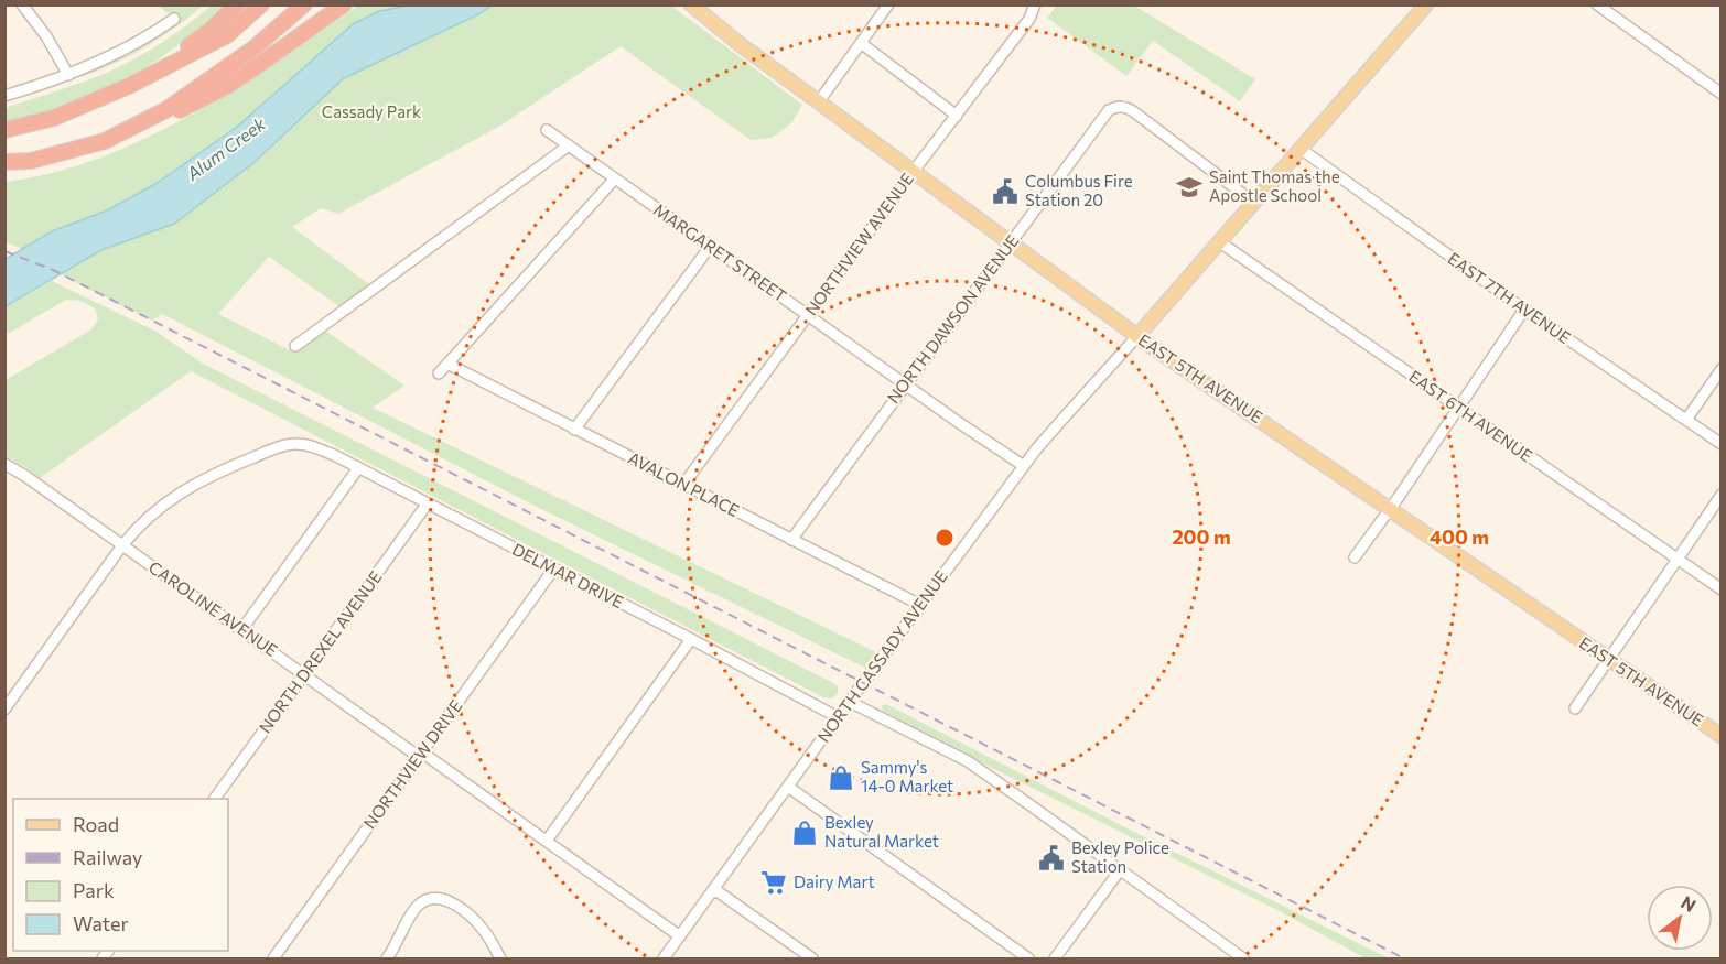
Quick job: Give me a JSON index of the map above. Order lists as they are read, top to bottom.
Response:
{
  "streets": {
    "main road": ["EAST 5TH AVENUE", "NORTH CASSADY AVENUE"],
    "street": [
      "NORTHVIEW AVENUE",
      "MARGARET STREET",
      "EAST 7TH AVENUE",
      "NORTH DAWSON AVENUE",
      "EAST 6TH AVENUE",
      "AVALON PLACE",
      "DELMAR DRIVE",
      "CAROLINE AVENUE",
      "NORTH DREXEL AVENUE",
      "NORTHVIEW DRIVE"
    ]
  },
  "crossings": [
    ["NORTHVIEW AVENUE", "MARGARET STREET"],
    ["NORTHVIEW AVENUE", "EAST 5TH AVENUE"],
    ["NORTHVIEW AVENUE", "AVALON PLACE"],
    ["MARGARET STREET", "NORTH DAWSON AVENUE"],
    ["MARGARET STREET", "NORTH CASSADY AVENUE"],
    ["EAST 7TH AVENUE", "NORTH CASSADY AVENUE"],
    ["NORTH DAWSON AVENUE", "EAST 5TH AVENUE"],
    ["NORTH DAWSON AVENUE", "AVALON PLACE"],
    ["NORTH DAWSON AVENUE", "NORTH CASSADY AVENUE"],
    ["EAST 5TH AVENUE", "NORTH CASSADY AVENUE"],
    ["EAST 6TH AVENUE", "NORTH CASSADY AVENUE"],
    ["AVALON PLACE", "NORTH CASSADY AVENUE"],
    ["DELMAR DRIVE", "CAROLINE AVENUE"],
    ["DELMAR DRIVE", "NORTH DREXEL AVENUE"],
    ["DELMAR DRIVE", "NORTH CASSADY AVENUE"],
    ["DELMAR DRIVE", "NORTHVIEW DRIVE"],
    ["CAROLINE AVENUE", "NORTH DREXEL AVENUE"],
    ["CAROLINE AVENUE", "NORTH CASSADY AVENUE"],
    ["CAROLINE AVENUE", "NORTHVIEW DRIVE"]
  ],
  "water": ["Alum Creek"],
  "parks": ["Cassady Park"],
  "places": {
    "school or university": ["Saint Thomas the Apostle School"],
    "public building": ["Columbus Fire Station 20", "Bexley Police Station"],
    "shop": ["Sammy's 14-0 Market", "Bexley Natural Market"],
    "supermarket": ["Dairy Mart"]
  },
  "legend": [
    "Road",
    "Railway",
    "Park",
    "Water"
  ],
  "north": "top right",
  "rings": ["200 m", "400 m"]
}
